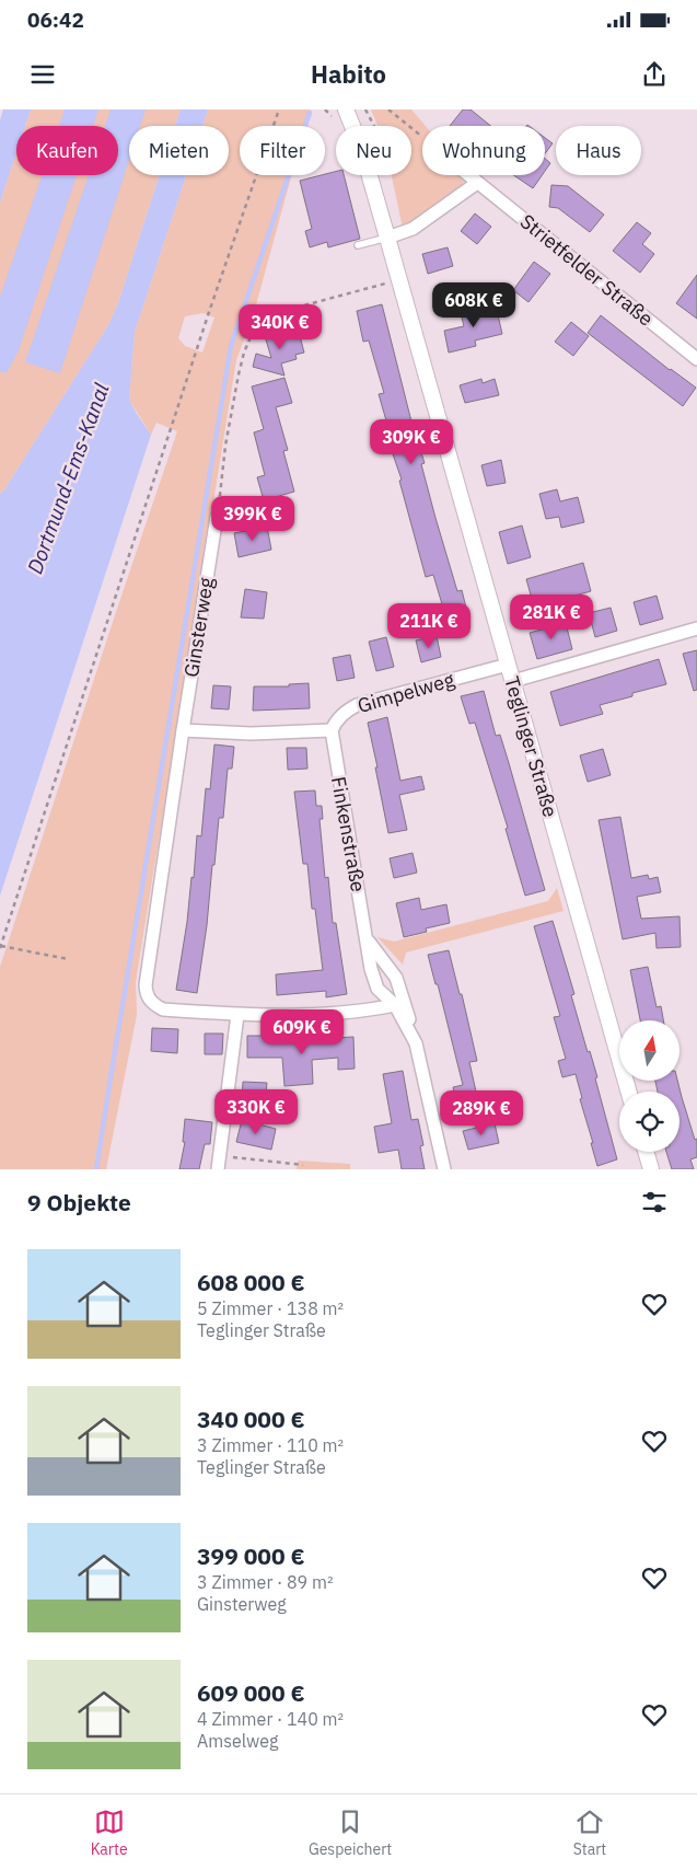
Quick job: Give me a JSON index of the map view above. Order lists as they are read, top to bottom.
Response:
{
  "streets": {
    "street": [
      "Strietfelder Straße",
      "Ginsterweg",
      "Gimpelweg",
      "Teglinger Straße",
      "Finkenstraße"
    ]
  },
  "crossings": [
    ["Gimpelweg", "Teglinger Straße"],
    ["Gimpelweg", "Finkenstraße"]
  ],
  "water": ["Dortmund-Ems-Kanal"],
  "north": "top",
  "page": {
    "status": "06:42",
    "header": "Habito",
    "chip": [
      "Kaufen",
      "Mieten",
      "Filter",
      "Neu",
      "Wohnung",
      "Haus"
    ],
    "price": [
      "608K €",
      "340K €",
      "309K €",
      "399K €",
      "281K €",
      "211K €",
      "609K €",
      "330K €",
      "289K €"
    ],
    "heading": "9 Objekte",
    "list": [
      {
        "name": "608 000 €",
        "note": "5 Zimmer · 138 m² · Teglinger Straße"
      },
      {
        "name": "340 000 €",
        "note": "3 Zimmer · 110 m² · Teglinger Straße"
      },
      {
        "name": "399 000 €",
        "note": "3 Zimmer · 89 m² · Ginsterweg"
      },
      {
        "name": "609 000 €",
        "note": "4 Zimmer · 140 m² · Amselweg"
      }
    ],
    "tabs": ["Karte", "Gespeichert", "Start"]
  }
}
